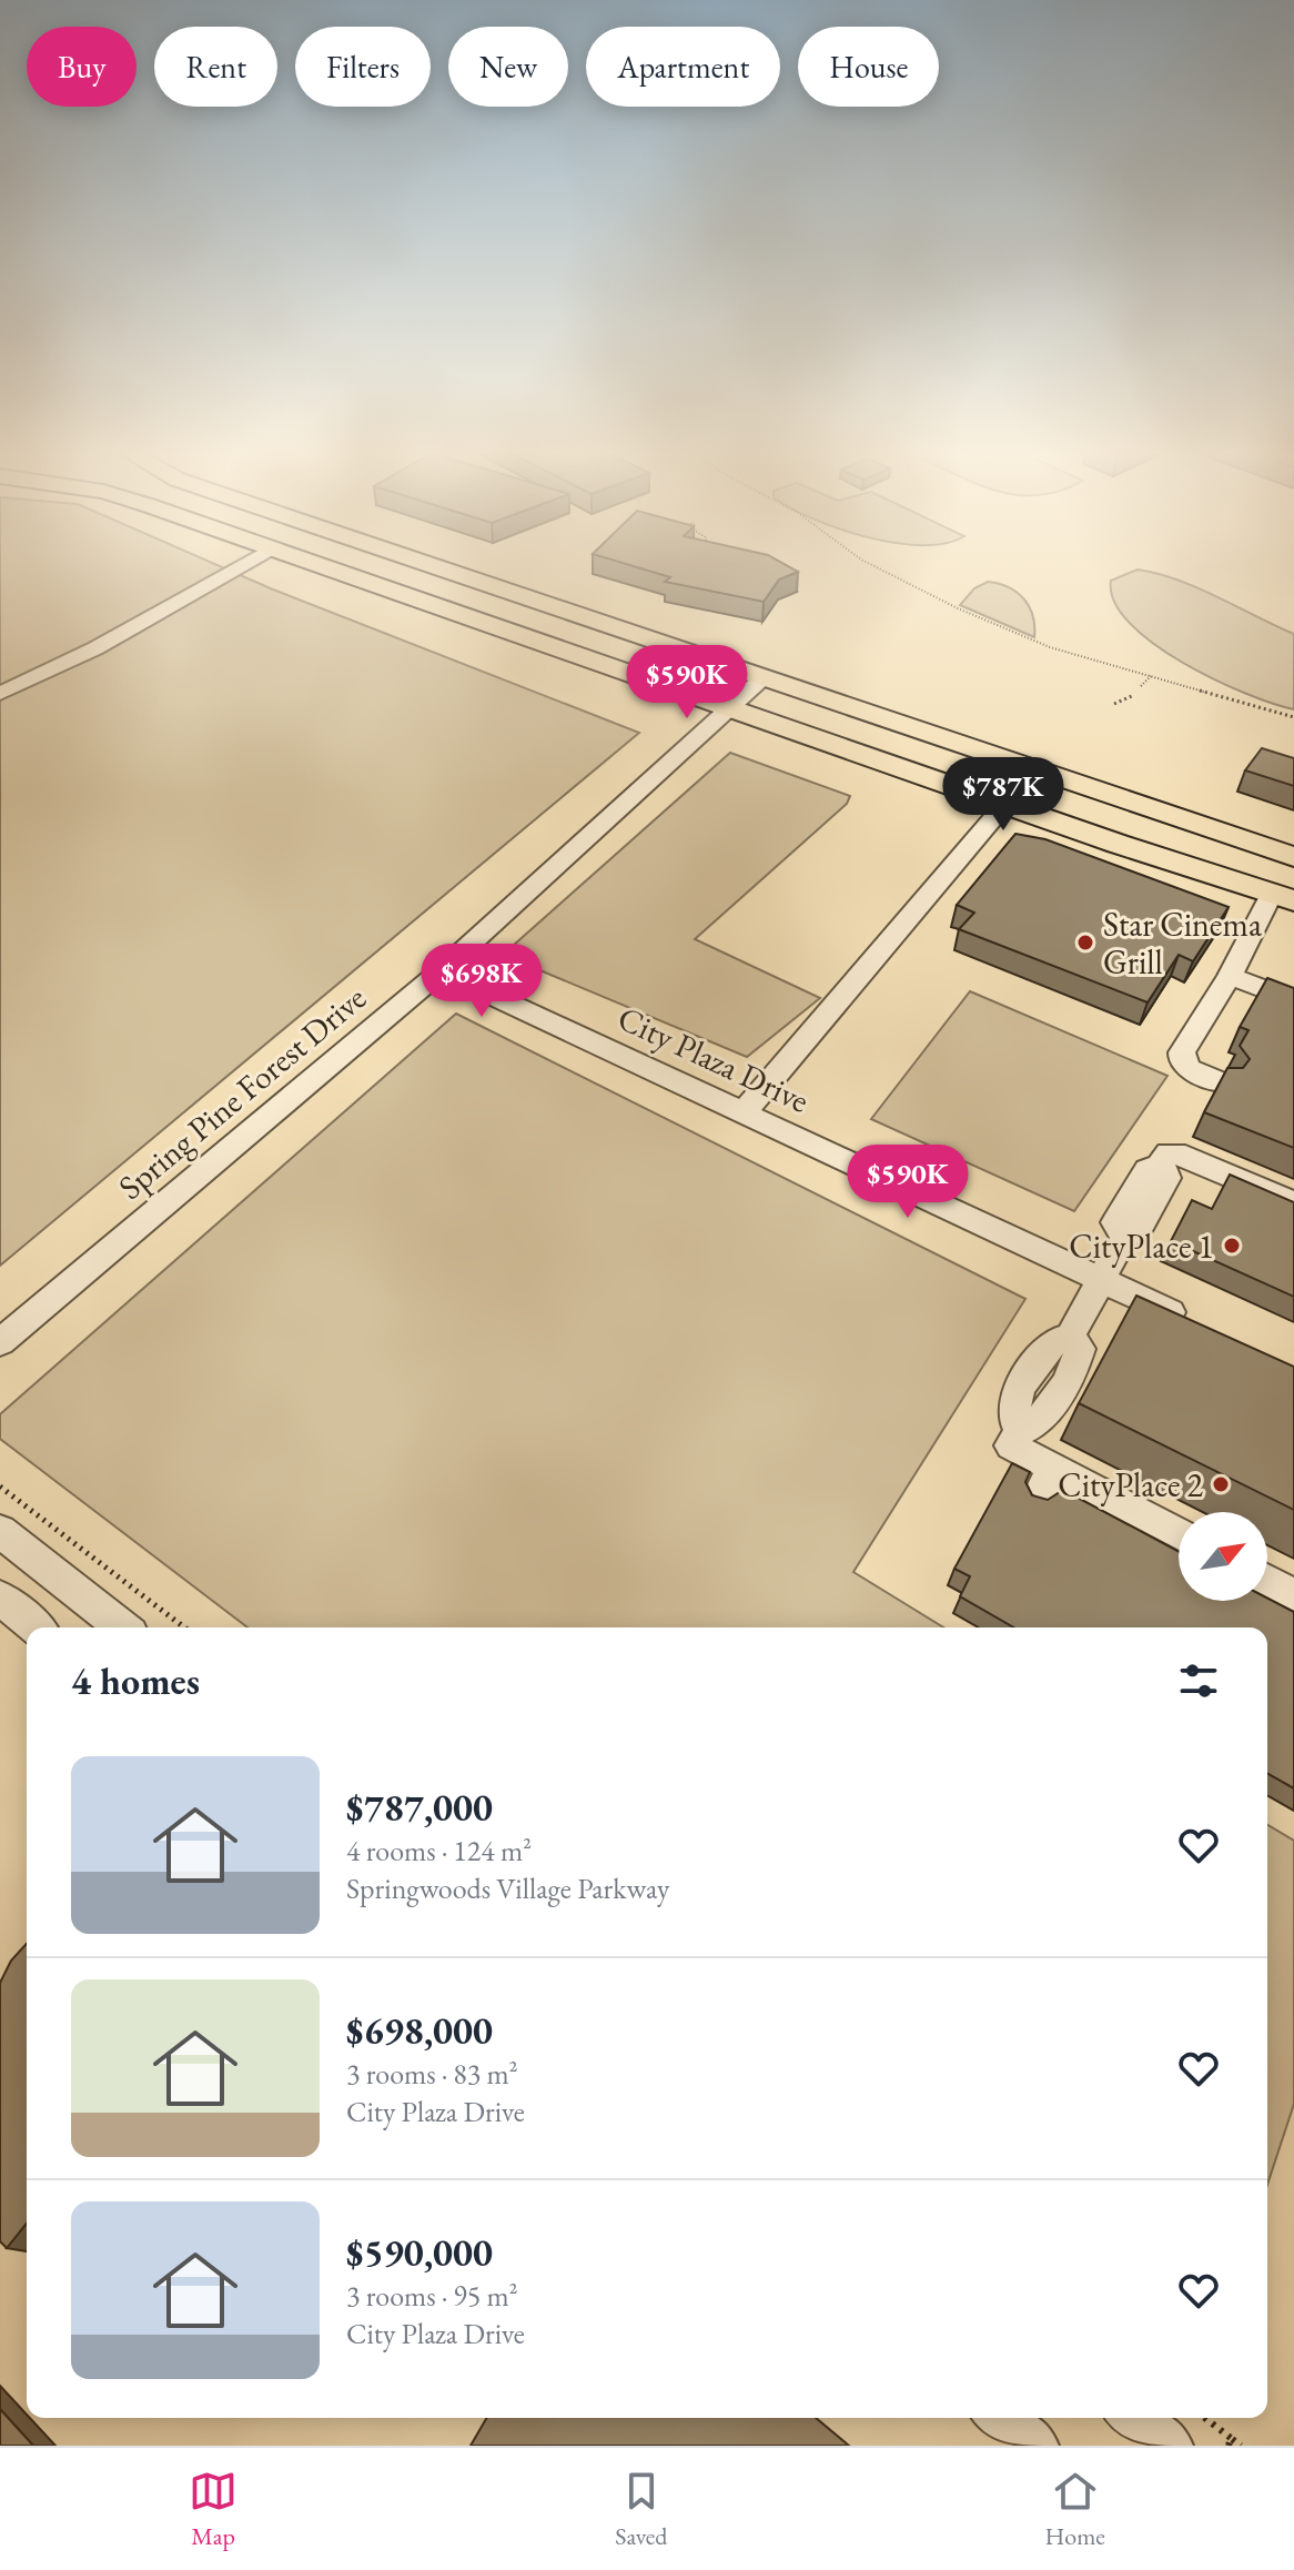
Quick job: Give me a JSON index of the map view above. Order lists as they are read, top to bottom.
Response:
{
  "streets": {
    "street": ["City Plaza Drive", "Spring Pine Forest Drive"]
  },
  "crossings": [
    ["City Plaza Drive", "Spring Pine Forest Drive"]
  ],
  "places": ["Star Cinema Grill", "CityPlace 1", "CityPlace 2"],
  "north": "top right",
  "page": {
    "chip": [
      "Buy",
      "Rent",
      "Filters",
      "New",
      "Apartment",
      "House"
    ],
    "price": [
      "$590K",
      "$787K",
      "$698K",
      "$590K"
    ],
    "heading": "4 homes",
    "list": [
      {
        "name": "$787,000",
        "note": "4 rooms · 124 m² · Springwoods Village Parkway"
      },
      {
        "name": "$698,000",
        "note": "3 rooms · 83 m² · City Plaza Drive"
      },
      {
        "name": "$590,000",
        "note": "3 rooms · 95 m² · City Plaza Drive"
      }
    ],
    "tabs": ["Map", "Saved", "Home"]
  }
}
